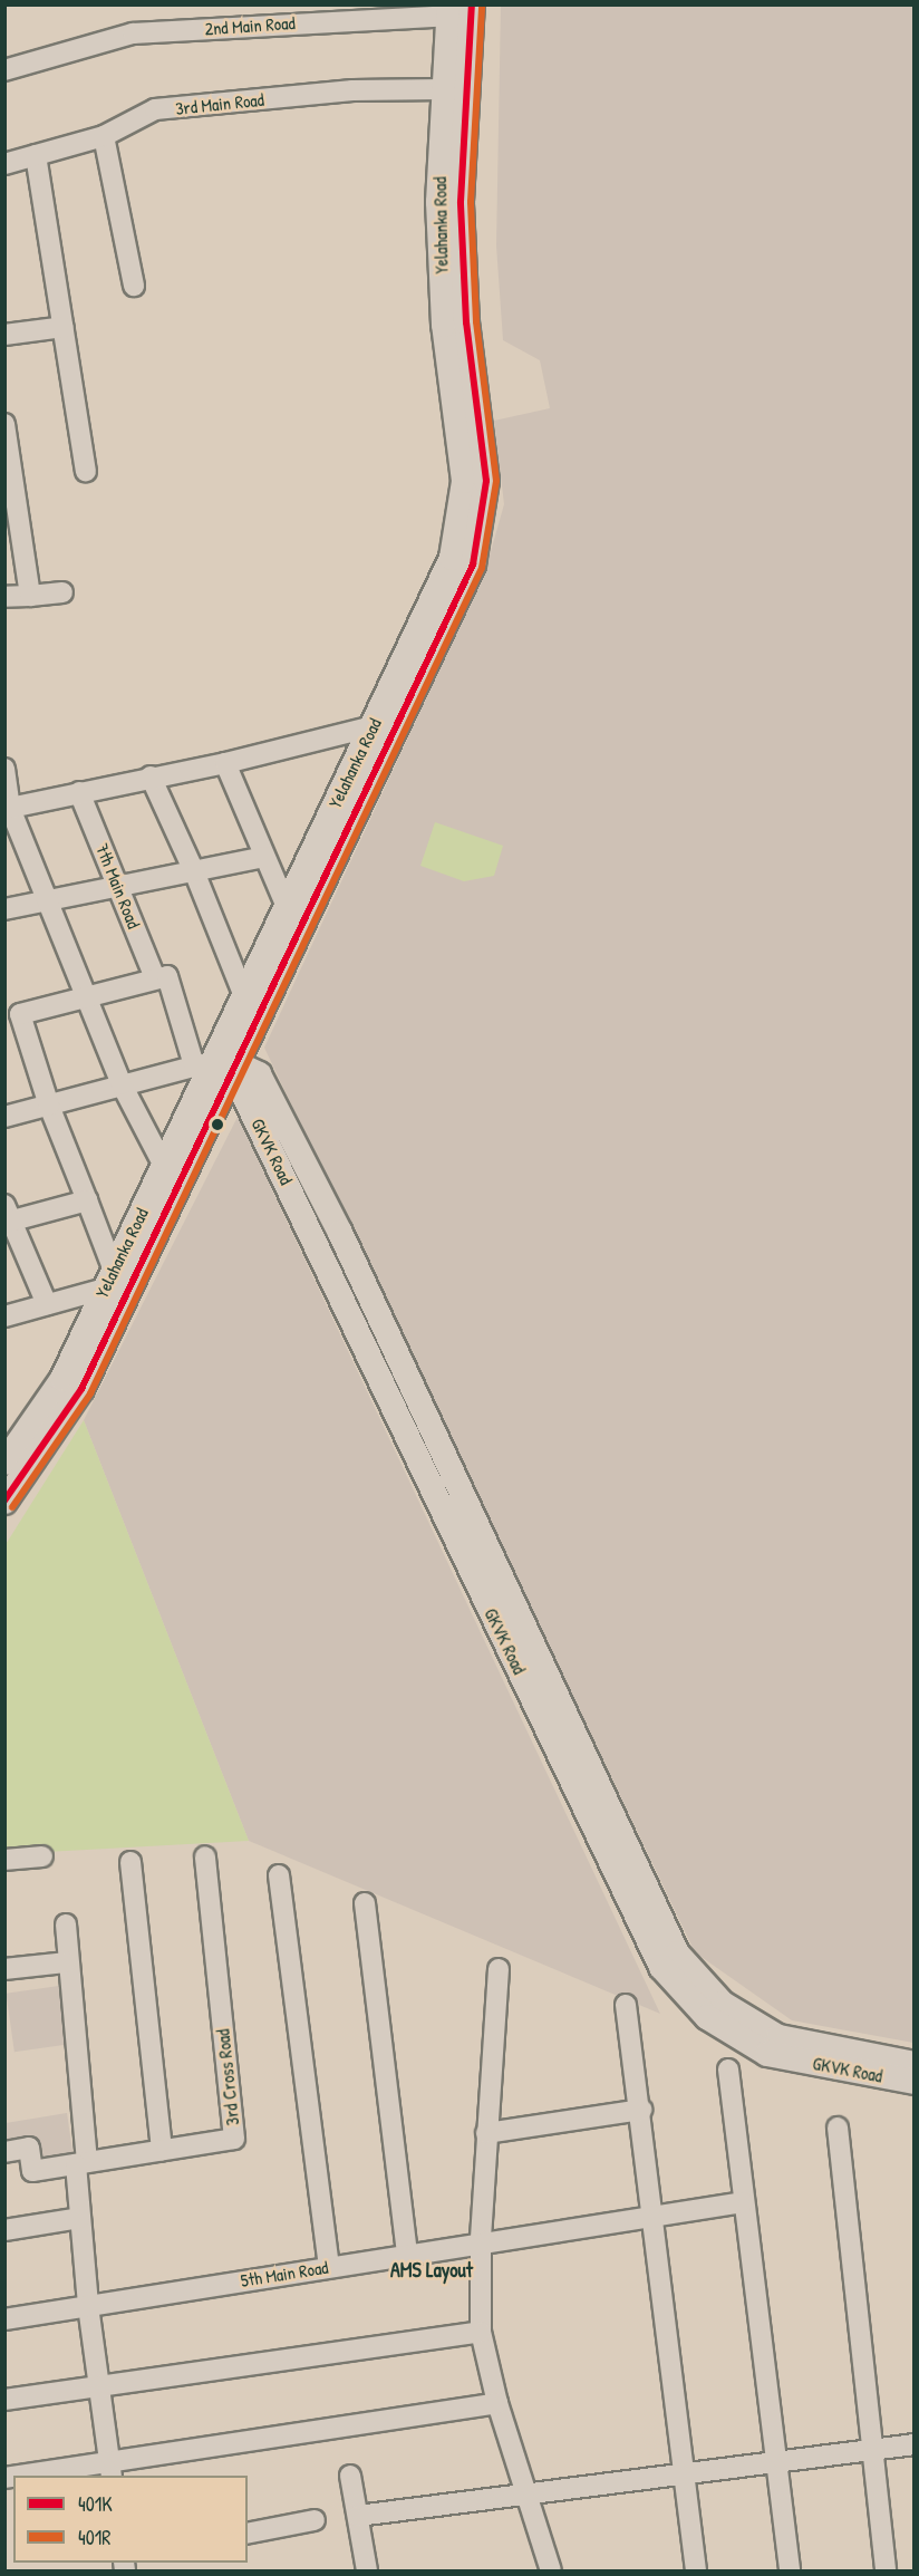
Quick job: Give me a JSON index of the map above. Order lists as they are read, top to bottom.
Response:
{
  "streets": {
    "main road": ["Yelahanka Road", "GKVK Road"],
    "street": [
      "2nd Main Road",
      "3rd Main Road",
      "7th Main Road",
      "3rd Cross Road",
      "5th Main Road"
    ]
  },
  "crossings": [
    ["2nd Main Road", "Yelahanka Road"],
    ["3rd Main Road", "Yelahanka Road"],
    ["Yelahanka Road", "GKVK Road"]
  ],
  "districts": ["AMS Layout"],
  "lines": ["transit line 401K", "transit line 401R"],
  "legend": ["401K", "401R"]
}
